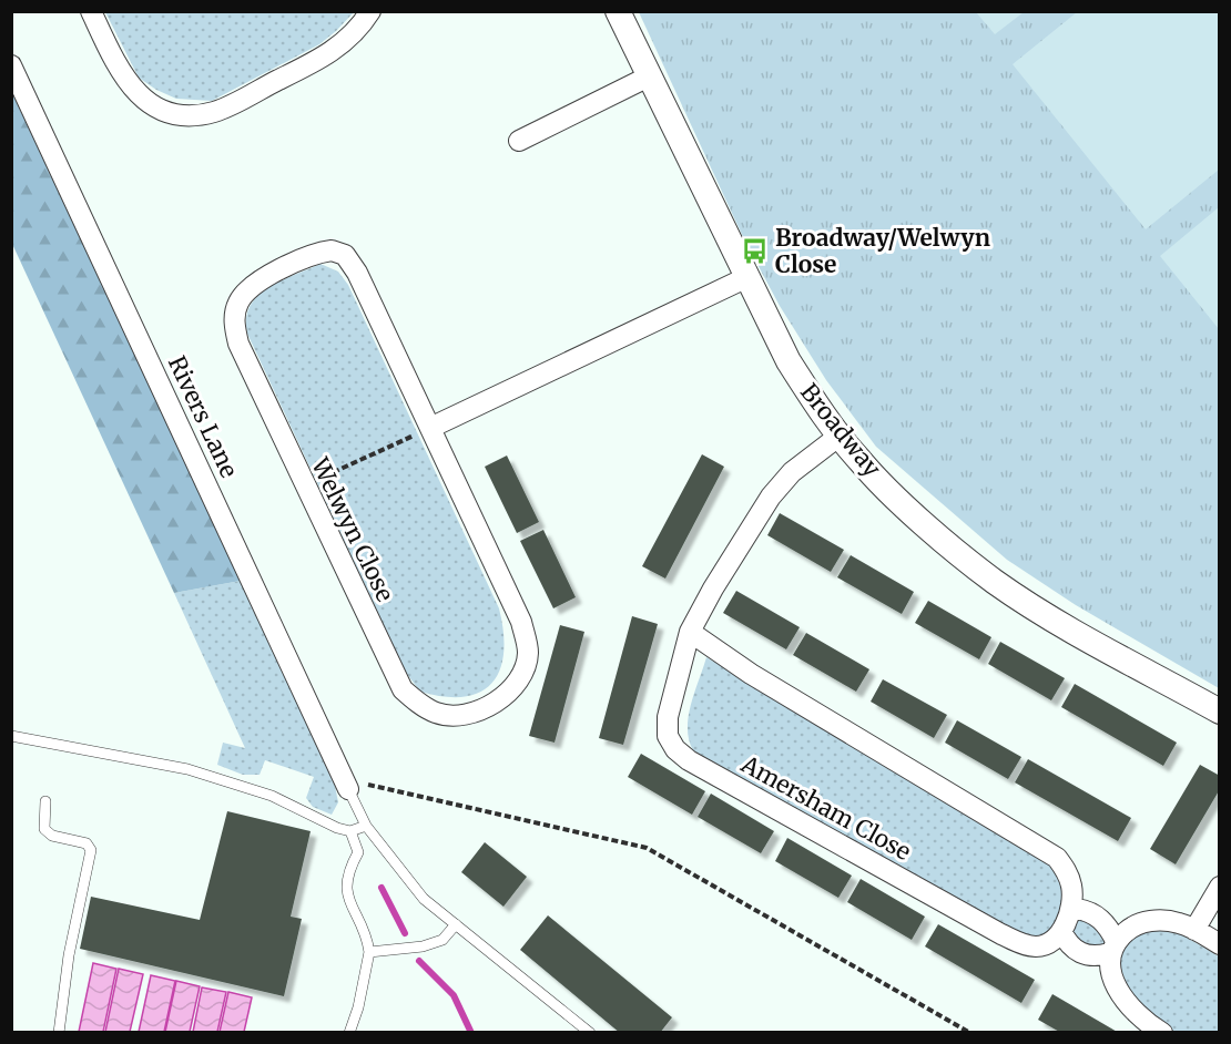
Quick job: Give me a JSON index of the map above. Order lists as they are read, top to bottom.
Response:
{
  "streets": {
    "street": [
      "Rivers Lane",
      "Broadway",
      "Welwyn Close",
      "Amersham Close"
    ]
  },
  "crossings": [
    ["Broadway", "Amersham Close"]
  ],
  "places": {
    "bus stop": ["Broadway/Welwyn Close"]
  }
}
